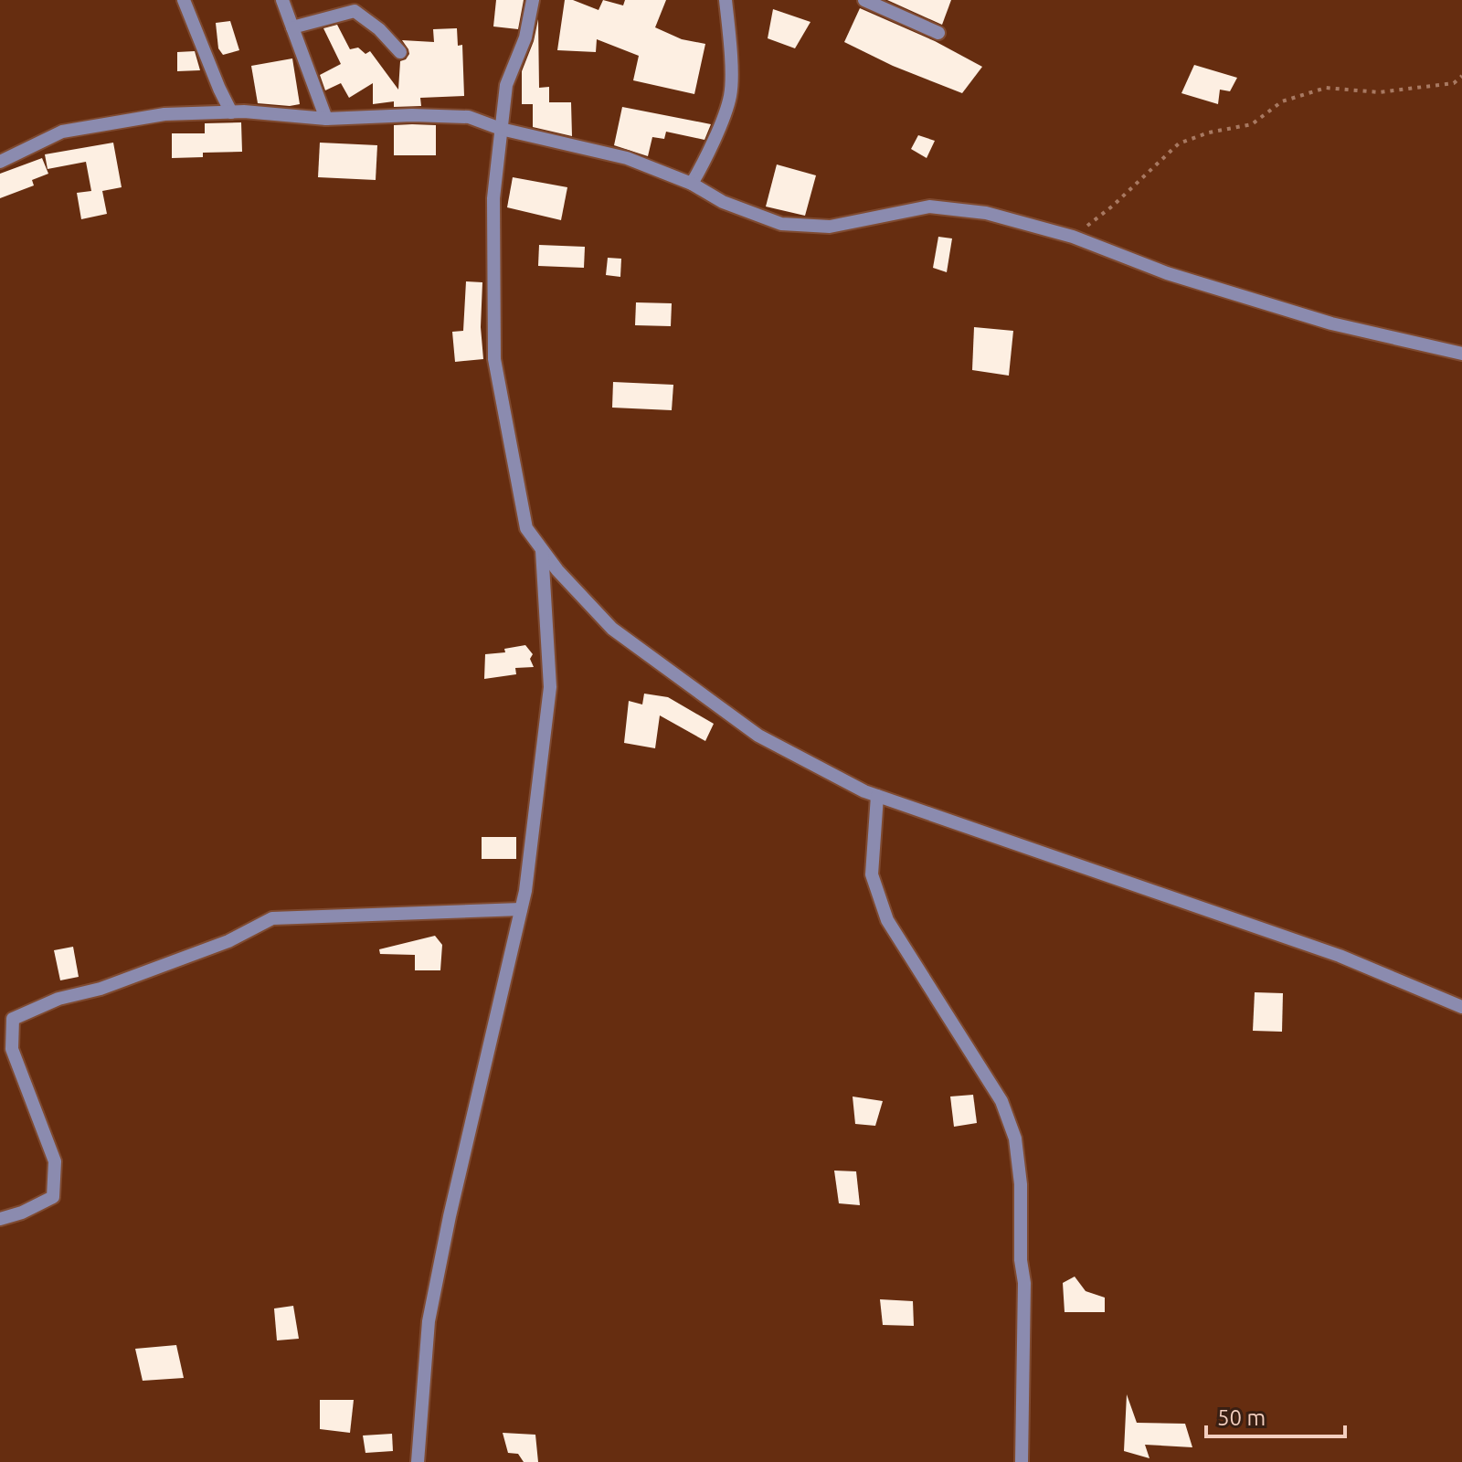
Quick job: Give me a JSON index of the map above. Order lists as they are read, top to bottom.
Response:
{
  "scale_bar": "50 m"
}
